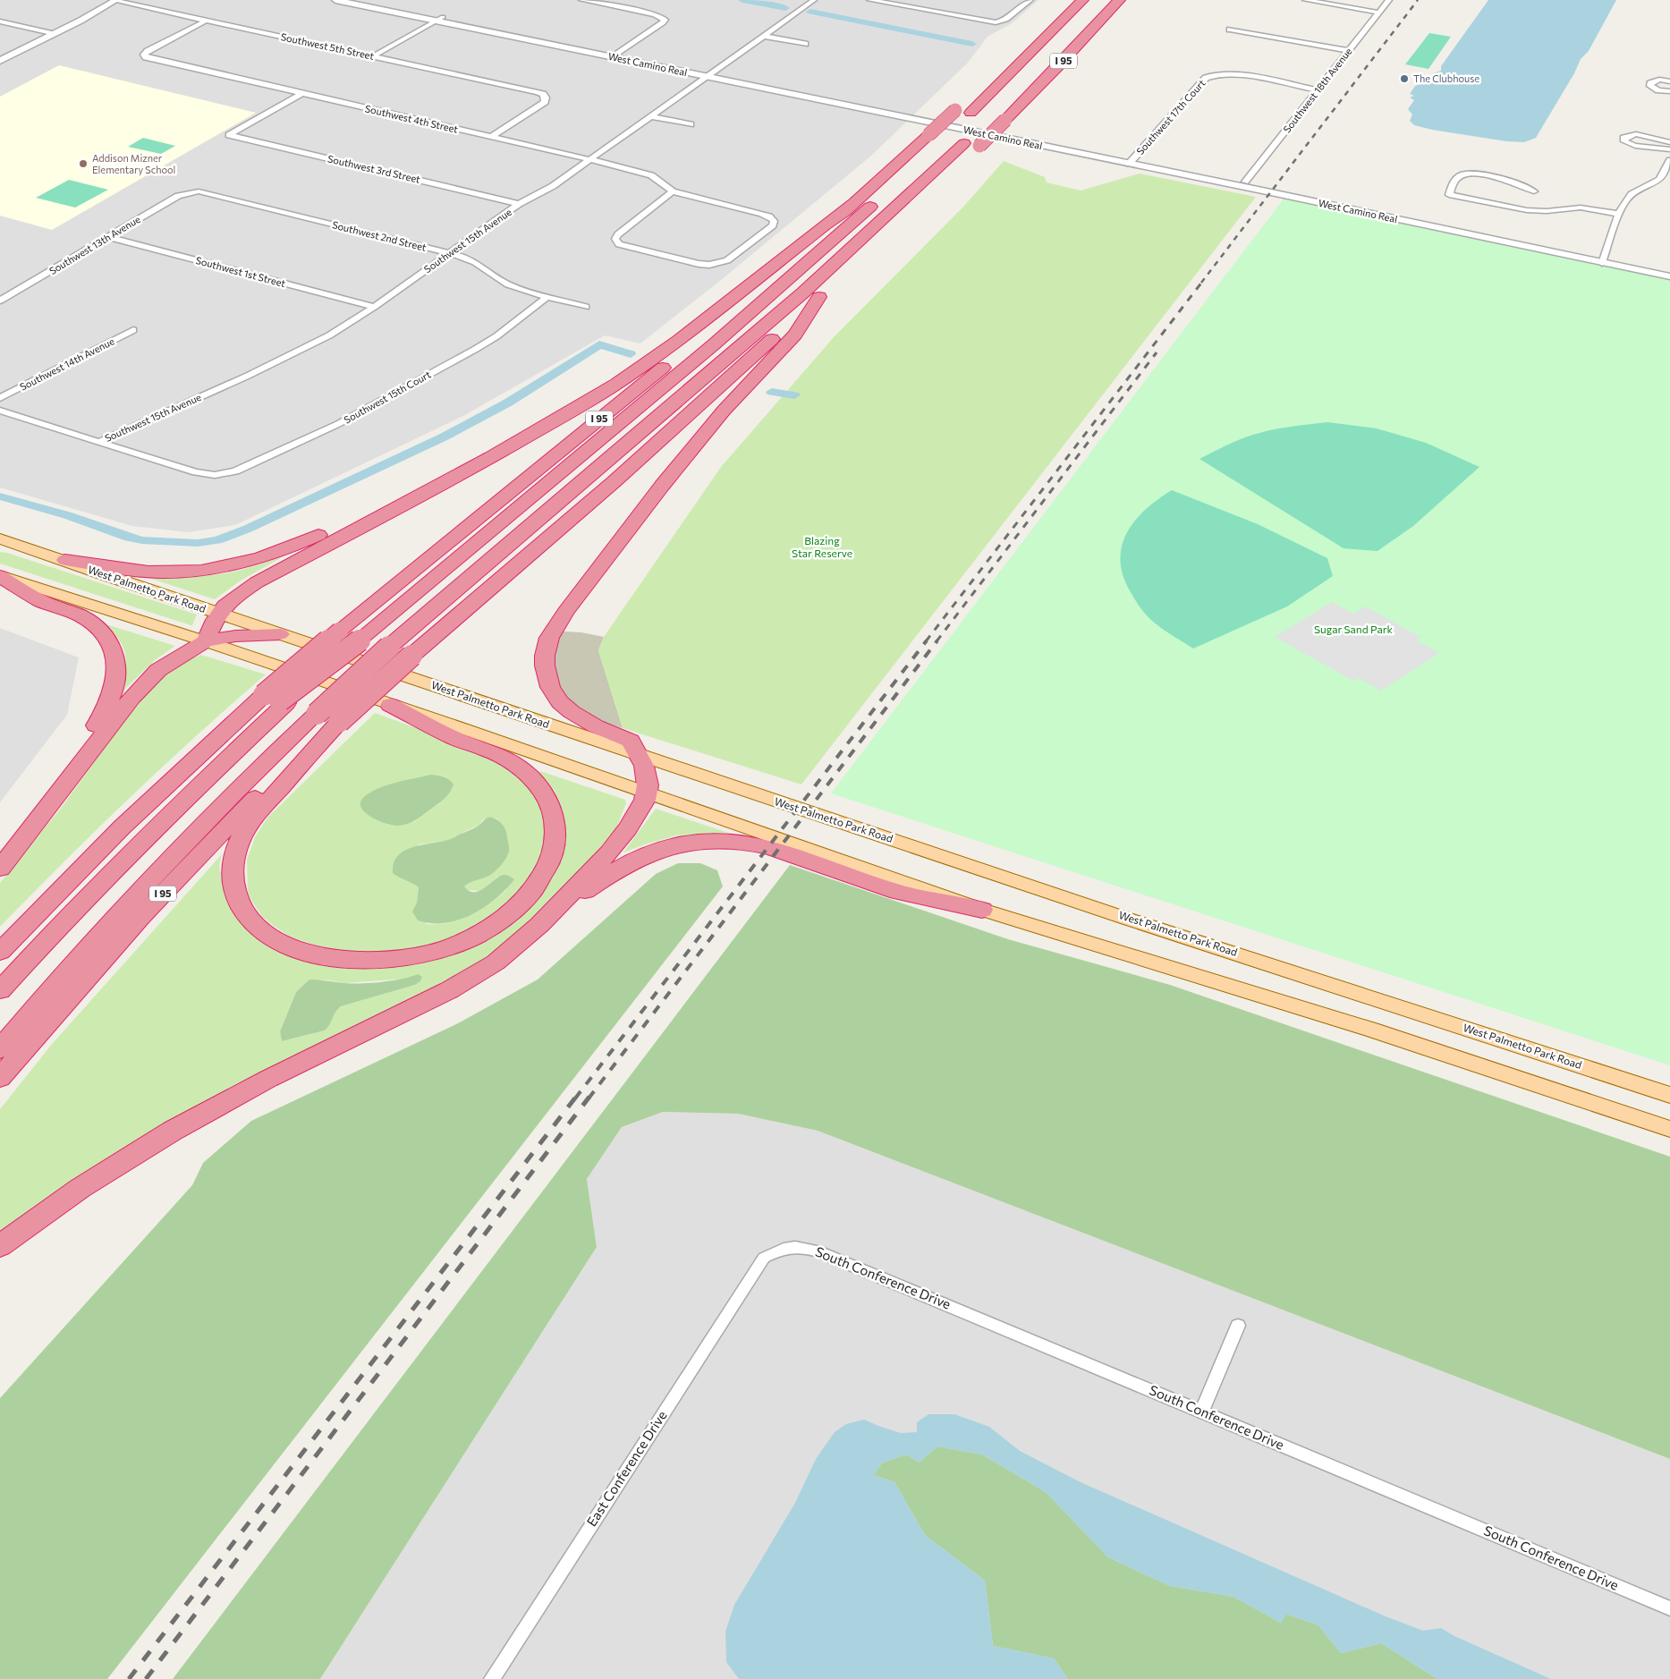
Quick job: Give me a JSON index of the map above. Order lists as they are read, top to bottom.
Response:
{
  "streets": {
    "highway": ["I 95"],
    "main road": ["West Palmetto Park Road"],
    "street": [
      "Southwest 5th Street",
      "West Camino Real",
      "Southwest 18th Avenue",
      "Southwest 17th Court",
      "Southwest 4th Street",
      "Southwest 3rd Street",
      "Southwest 2nd Street",
      "Southwest 15th Avenue",
      "Southwest 13th Avenue",
      "Southwest 1st Street",
      "Southwest 14th Avenue",
      "Southwest 15th Court",
      "South Conference Drive",
      "East Conference Drive"
    ]
  },
  "crossings": [
    ["Southwest 5th Street", "Southwest 4th Street"],
    ["I 95", "West Palmetto Park Road"],
    ["West Camino Real", "Southwest 18th Avenue"],
    ["West Camino Real", "Southwest 17th Court"],
    ["West Camino Real", "Southwest 15th Avenue"],
    ["Southwest 18th Avenue", "Southwest 17th Court"],
    ["Southwest 4th Street", "Southwest 3rd Street"],
    ["Southwest 4th Street", "Southwest 15th Avenue"],
    ["Southwest 3rd Street", "Southwest 15th Avenue"],
    ["Southwest 2nd Street", "Southwest 15th Avenue"],
    ["Southwest 2nd Street", "Southwest 13th Avenue"],
    ["Southwest 2nd Street", "Southwest 15th Court"],
    ["Southwest 15th Avenue", "Southwest 1st Street"],
    ["Southwest 15th Avenue", "Southwest 15th Court"],
    ["Southwest 13th Avenue", "Southwest 1st Street"],
    ["South Conference Drive", "East Conference Drive"]
  ],
  "parks": ["Blazing Star Reserve", "Sugar Sand Park"],
  "places": ["The Clubhouse", "Addison Mizner Elementary School"]
}
